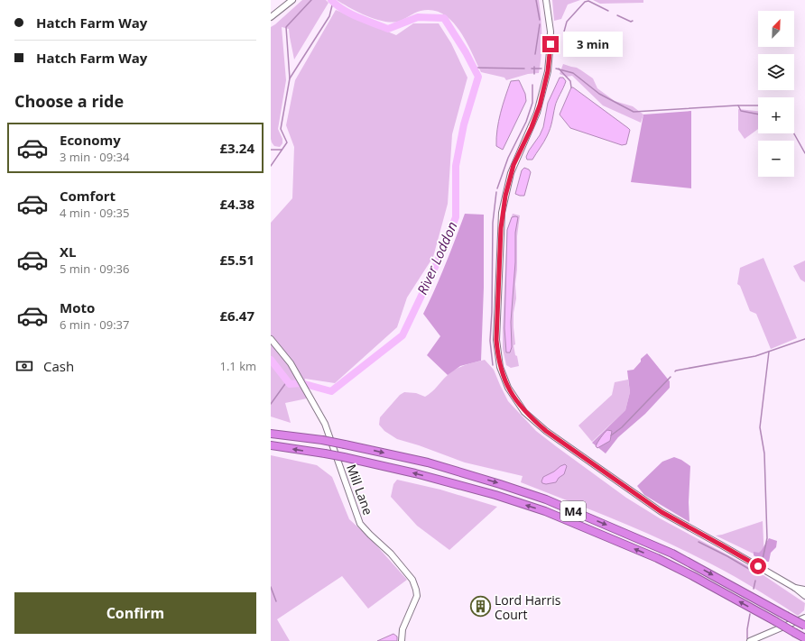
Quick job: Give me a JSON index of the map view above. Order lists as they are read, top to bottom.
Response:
{
  "streets": {
    "highway": ["M4"],
    "street": ["Mill Lane"]
  },
  "water": ["River Loddon"],
  "places": {
    "building": ["Lord Harris Court"]
  },
  "north": "top right",
  "page": {
    "banner": ["Hatch Farm Way", "Hatch Farm Way"],
    "map_buttons": ["+", "−"],
    "bubble": "3 min",
    "heading": "Choose a ride",
    "list": [
      {
        "name": "Economy",
        "note": "3 min · 09:34",
        "value": "£3.24"
      },
      {
        "name": "Comfort",
        "note": "4 min · 09:35",
        "value": "£4.38"
      },
      {
        "name": "XL",
        "note": "5 min · 09:36",
        "value": "£5.51"
      },
      {
        "name": "Moto",
        "note": "6 min · 09:37",
        "value": "£6.47"
      }
    ],
    "pay": ["Cash", "1.1 km"],
    "buttons": "Confirm"
  }
}
